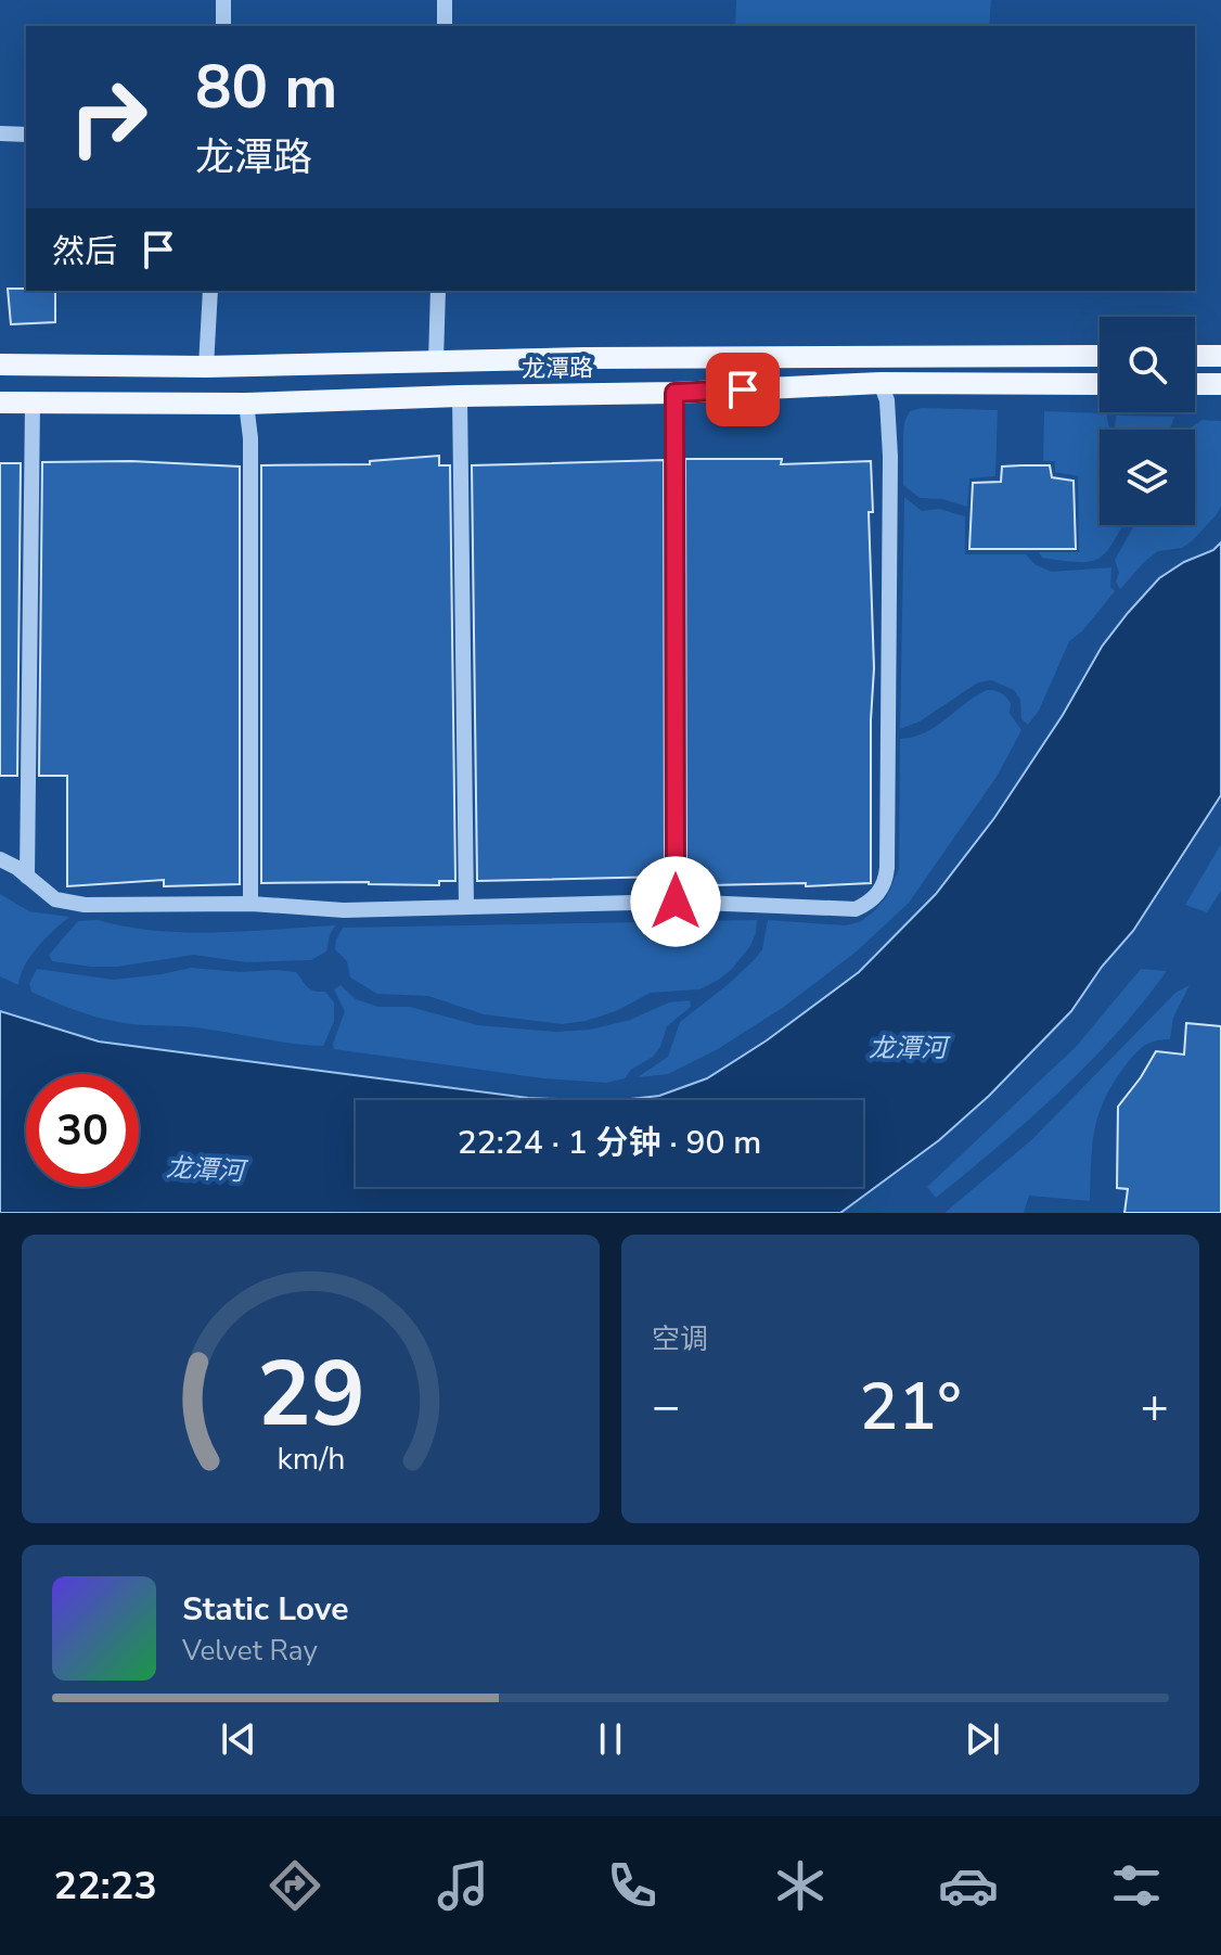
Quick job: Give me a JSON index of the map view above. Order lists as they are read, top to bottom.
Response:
{
  "streets": {
    "main road": ["龙潭路"]
  },
  "water": ["龙潭河"],
  "page": {
    "turn": ["80 m", "龙潭路"],
    "then": "然后",
    "limit": "30",
    "trip": "22:24 · 1 分钟 · 90 m",
    "tile": "空调",
    "heat": ["−", "21°", "+"],
    "song": ["Static Love", "Velvet Ray"],
    "tabs": "22:23",
    "gauge": ["29", "km/h"]
  }
}
